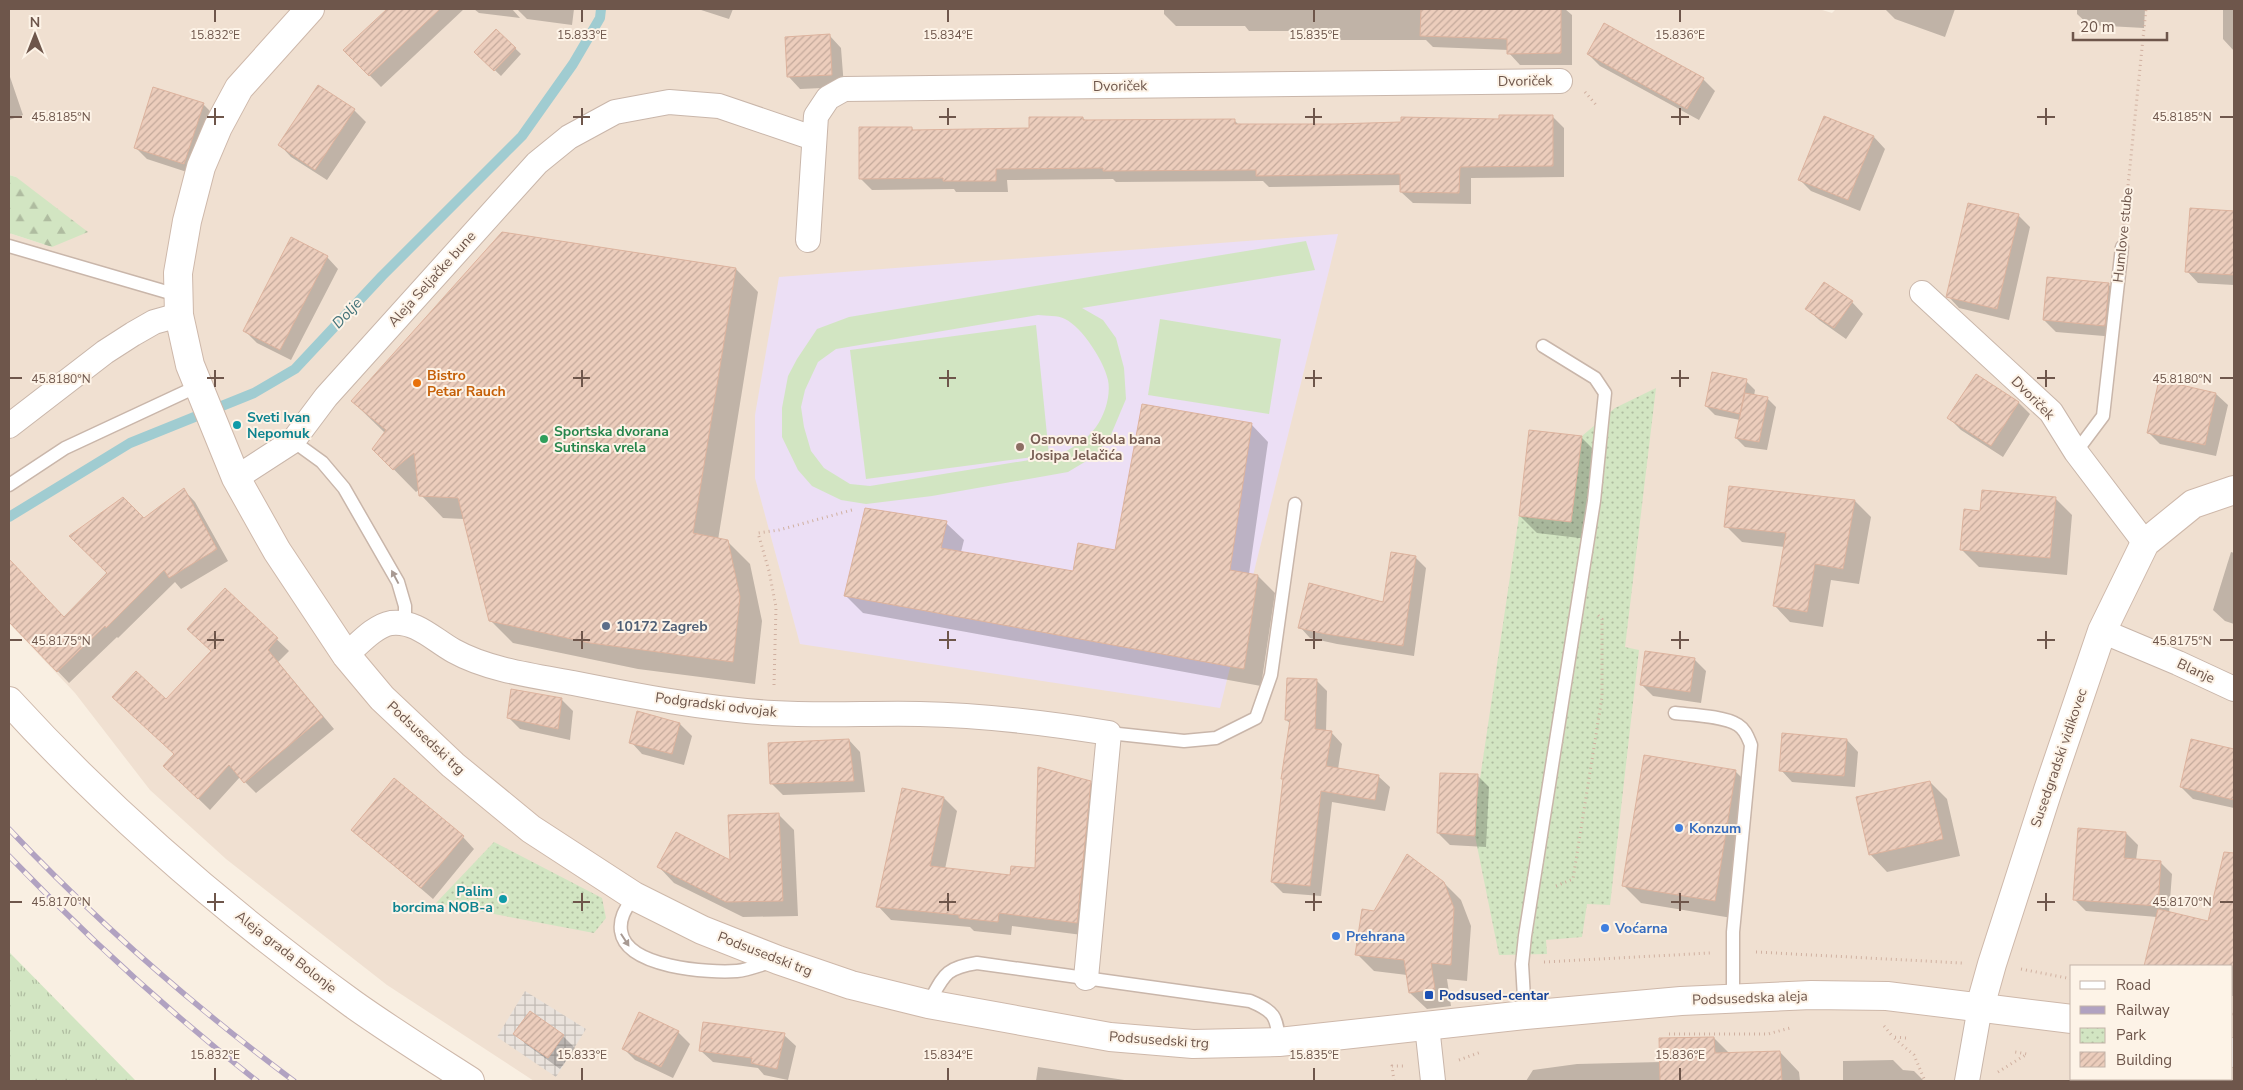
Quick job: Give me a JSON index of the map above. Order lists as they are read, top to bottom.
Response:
{
  "streets": {
    "street": [
      "Dvoriček",
      "Aleja Seljačke bune",
      "Blanje",
      "Podgradski odvojak",
      "Podsusedski trg",
      "Susedgradski vidikovec",
      "Aleja grada Bolonje",
      "Podsusedska aleja"
    ],
    "lane": ["Humlove stube"]
  },
  "crossings": [
    ["Dvoriček", "Humlove stube"],
    ["Dvoriček", "Aleja Seljačke bune"],
    ["Dvoriček", "Susedgradski vidikovec"],
    ["Aleja Seljačke bune", "Podsusedski trg"],
    ["Blanje", "Susedgradski vidikovec"],
    ["Podsusedski trg", "Podsusedska aleja"],
    ["Susedgradski vidikovec", "Podsusedska aleja"]
  ],
  "water": ["Dolje"],
  "places": {
    "other": [
      "Bistro Petar Rauch",
      "Sveti Ivan Nepomuk",
      "Sportska dvorana Sutinska vrela",
      "Osnovna škola bana Josipa Jelačića",
      "10172 Zagreb",
      "Konzum",
      "Palim borcima NOB-a",
      "Voćarna",
      "Prehrana"
    ],
    "transit": ["Podsused-centar"]
  },
  "legend": [
    "Road",
    "Railway",
    "Park",
    "Building"
  ],
  "scale_bar": "20 m",
  "north": "top",
  "coordinates": [
    "15.832°E",
    "15.833°E",
    "15.834°E",
    "15.835°E",
    "15.836°E",
    "45.8185°N",
    "45.8180°N",
    "45.8175°N",
    "45.8170°N"
  ]
}
